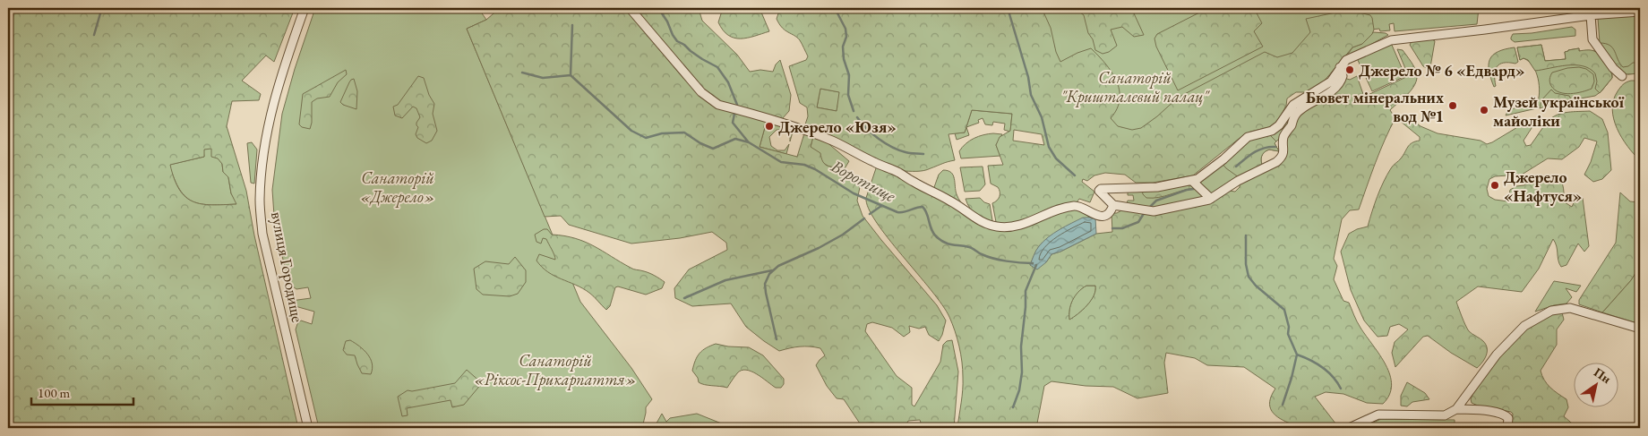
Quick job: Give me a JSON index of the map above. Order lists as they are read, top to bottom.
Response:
{
  "streets": {
    "street": ["вулиця Городище"]
  },
  "water": ["Воротище"],
  "parks": ["Санаторій \"Кришталевий палац\"", "Санаторій «Джерело»", "Санаторій «Ріксос-Прикарпаття»"],
  "places": [
    "Джерело № 6 «Едвард»",
    "Бювет мінеральних вод №1",
    "Музей української майоліки",
    "Джерело «Юзя»",
    "Джерело «Нафтуся»"
  ],
  "scale_bar": "100 m",
  "north": "top right"
}
